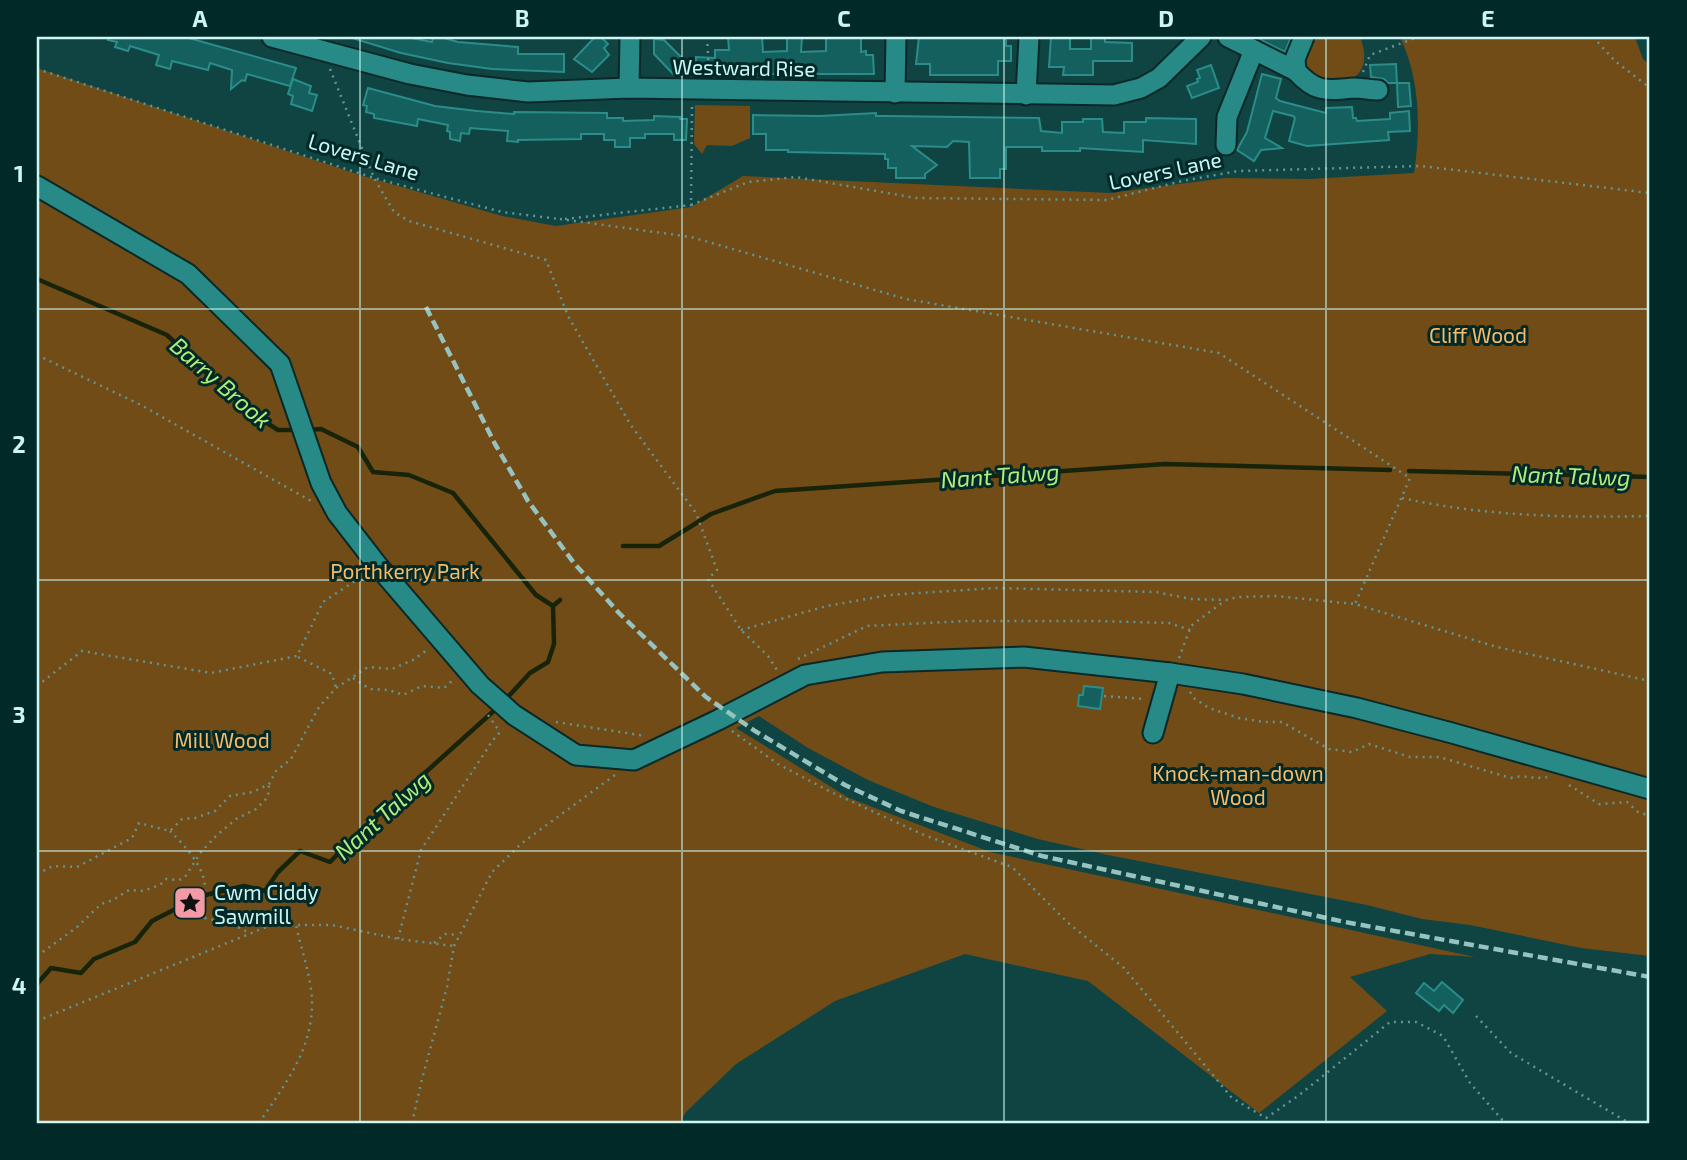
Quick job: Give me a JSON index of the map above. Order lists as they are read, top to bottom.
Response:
{
  "streets": {
    "street": ["Westward Rise"],
    "path": ["Lovers Lane"]
  },
  "water": ["Barry Brook", "Nant Talwg"],
  "parks": [
    "Cliff Wood",
    "Porthkerry Park",
    "Mill Wood",
    "Knock-man-down Wood"
  ],
  "places": {
    "place": ["Cwm Ciddy Sawmill"]
  },
  "grid": {
    "columns": [
      "A",
      "B",
      "C",
      "D",
      "E"
    ],
    "rows": [
      "1",
      "2",
      "3",
      "4"
    ]
  }
}
